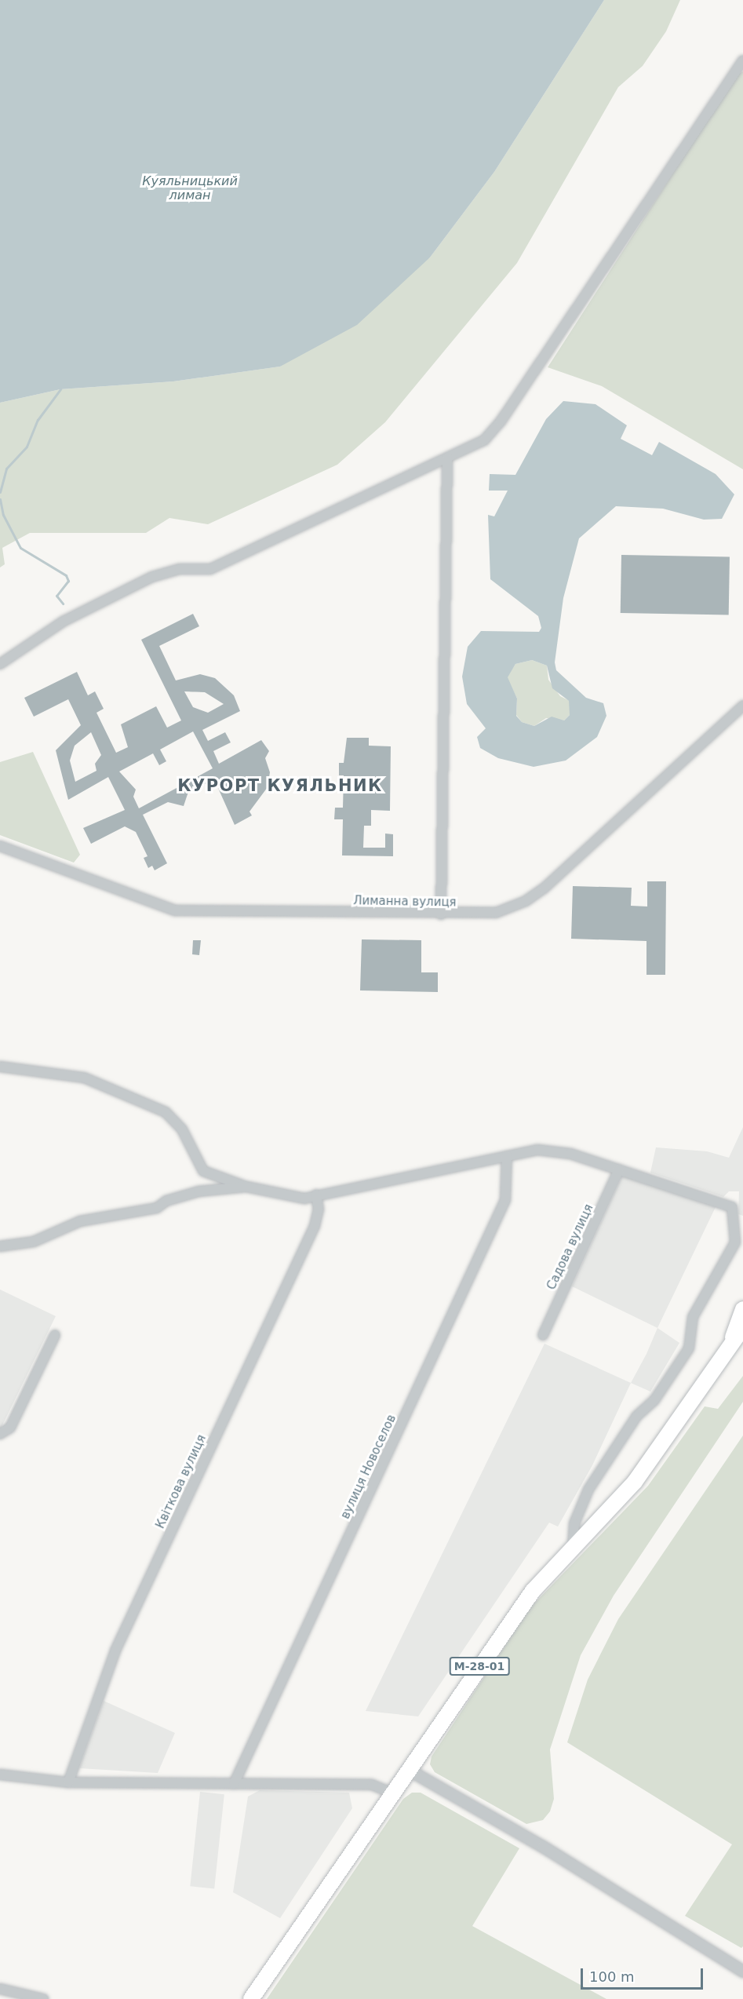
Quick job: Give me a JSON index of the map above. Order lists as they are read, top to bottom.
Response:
{
  "streets": {
    "highway": ["М-28-01"],
    "street": [
      "Лиманна вулиця",
      "Садова вулиця",
      "вулиця Новоселов",
      "Квіткова вулиця"
    ]
  },
  "districts": ["КУРОРТ КУЯЛЬНИК"],
  "water": ["Куяльницький лиман"],
  "scale_bar": "100 m"
}
